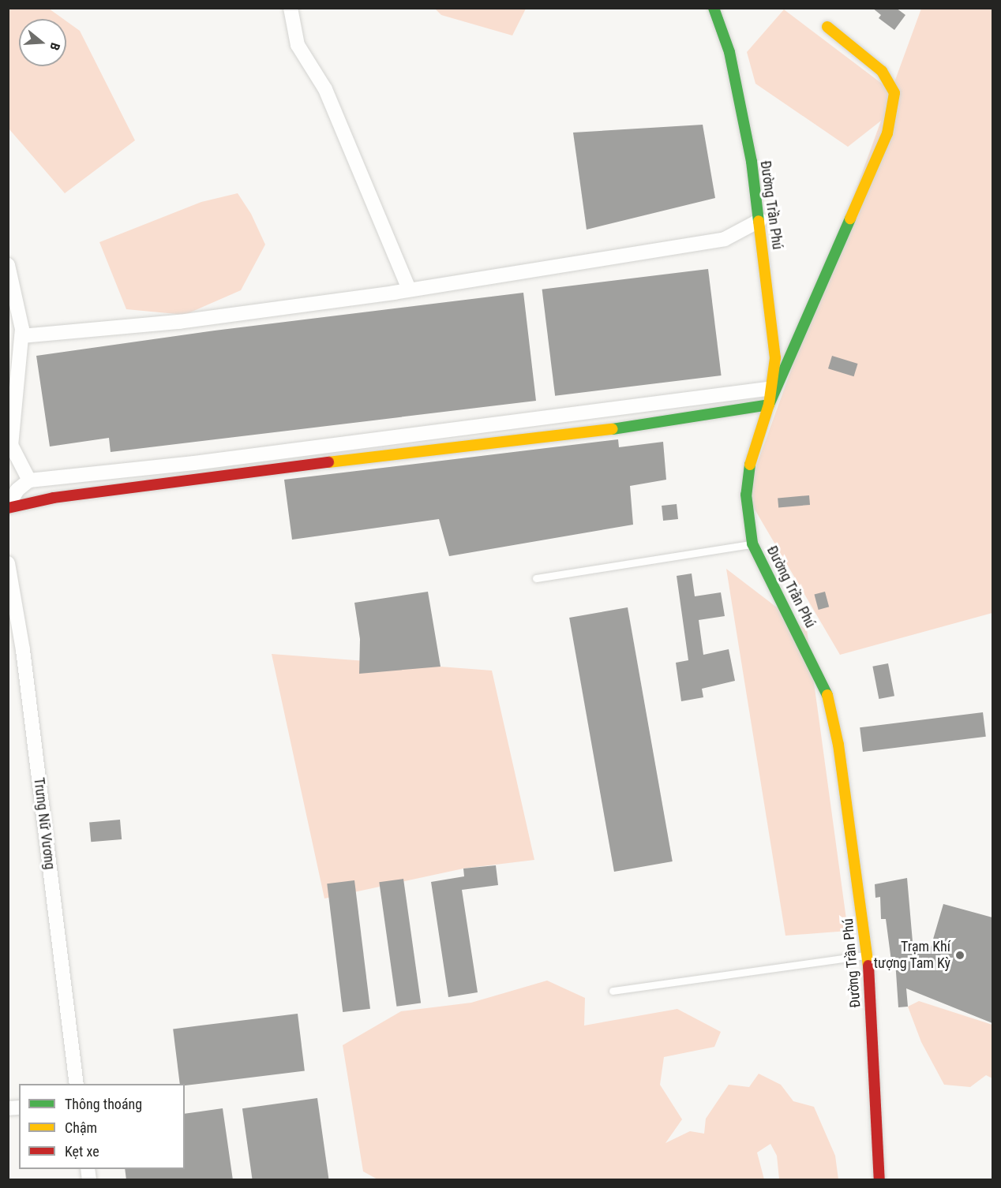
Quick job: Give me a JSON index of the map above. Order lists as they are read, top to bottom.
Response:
{
  "streets": {
    "main road": ["Đường Trần Phú"],
    "street": ["Trưng Nữ Vương"]
  },
  "places": ["Trạm Khí tượng Tam Kỳ"],
  "legend": ["Thông thoáng", "Chậm", "Kẹt xe"],
  "north": "right"
}
